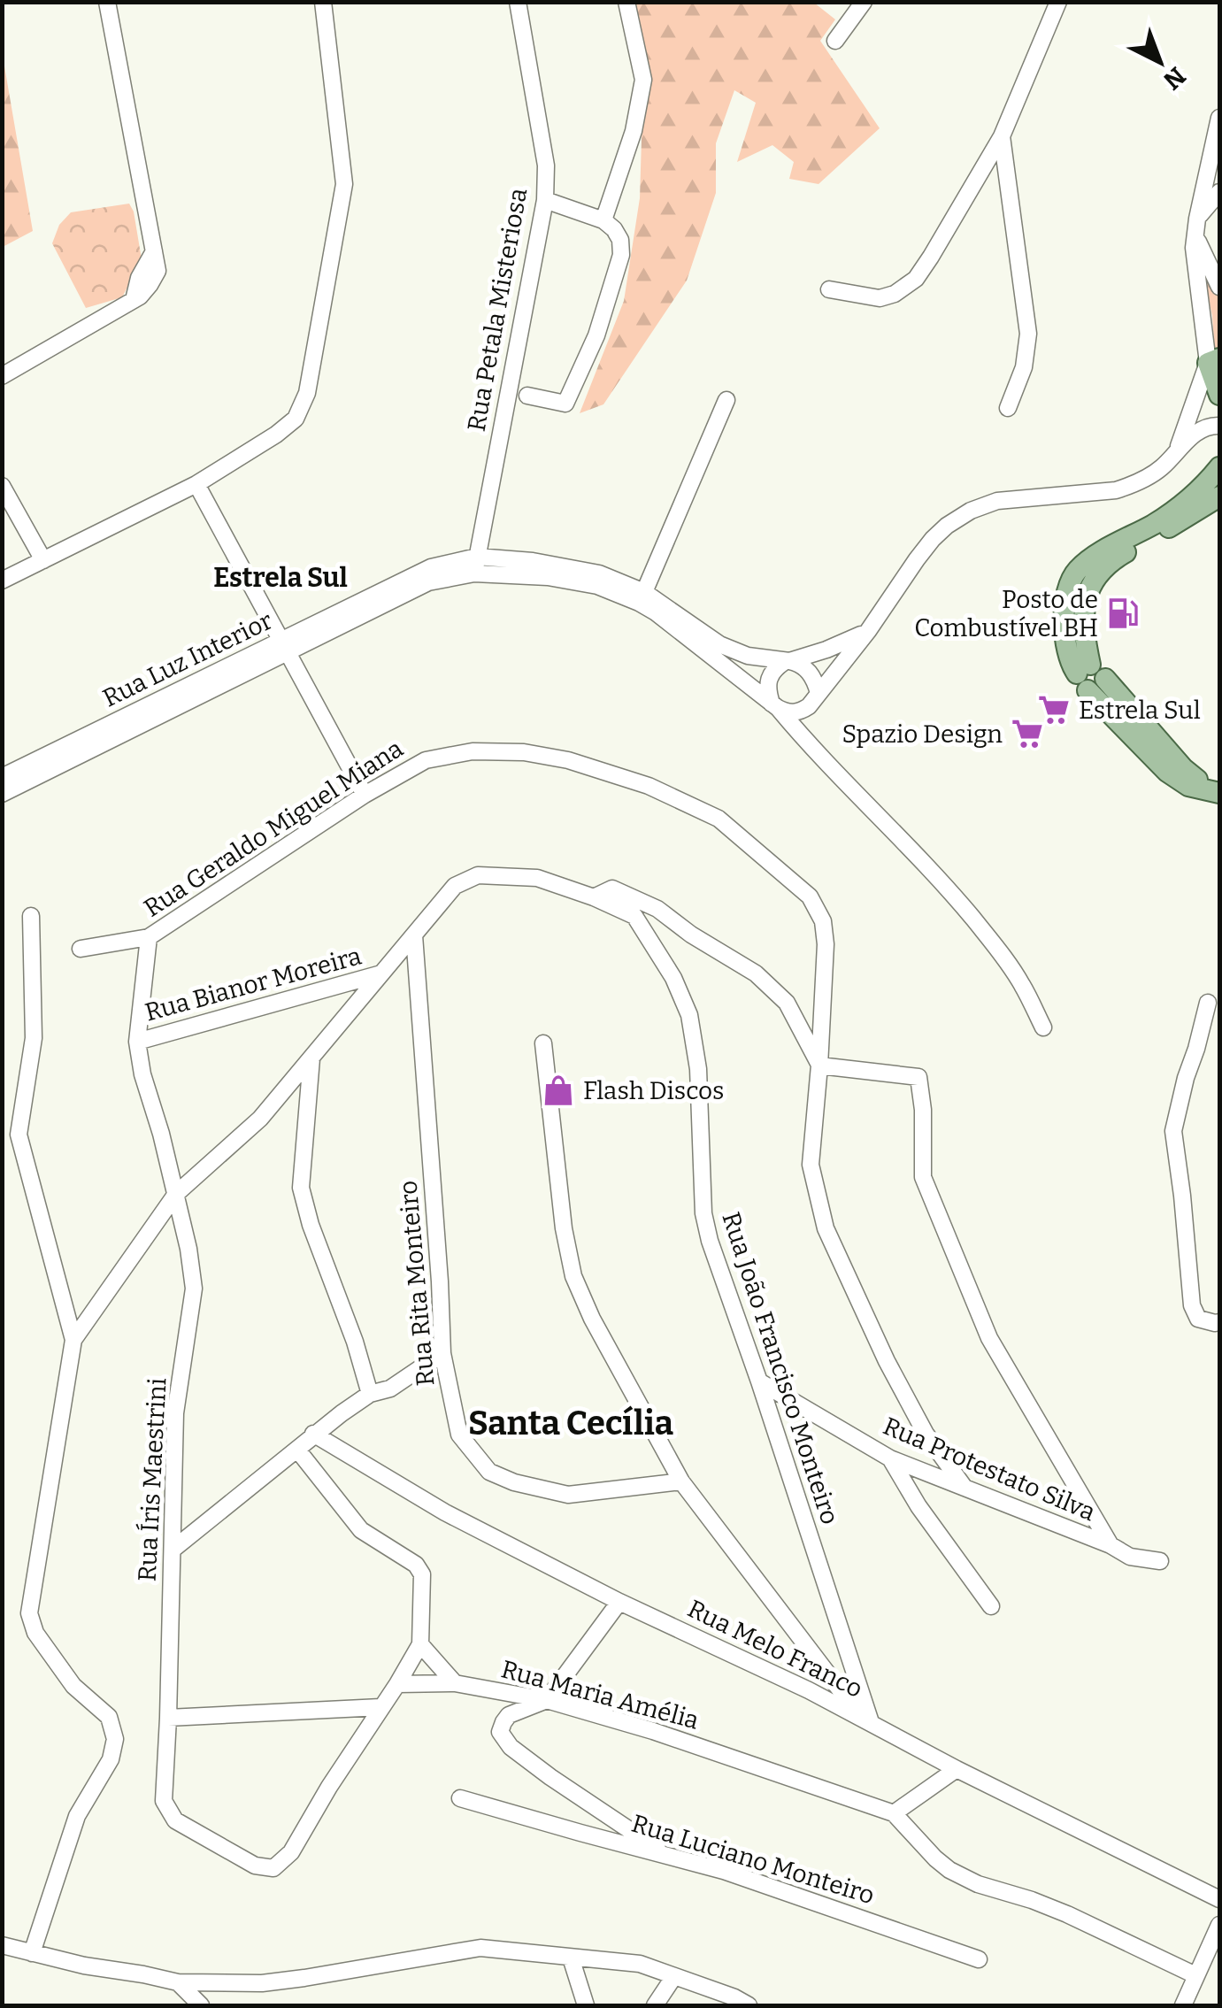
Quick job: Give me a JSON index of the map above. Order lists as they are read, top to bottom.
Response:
{
  "streets": {
    "street": [
      "Rua Petala Misteriosa",
      "Rua Luz Interior",
      "Rua Geraldo Miguel Miana",
      "Rua Bianor Moreira",
      "Rua Rita Monteiro",
      "Rua João Francisco Monteiro",
      "Rua Protestato Silva",
      "Rua Íris Maestrini",
      "Rua Melo Franco",
      "Rua Maria Amélia",
      "Rua Luciano Monteiro"
    ]
  },
  "crossings": [
    ["Rua Petala Misteriosa", "Rua Luz Interior"],
    ["Rua Geraldo Miguel Miana", "Rua Protestato Silva"],
    ["Rua Geraldo Miguel Miana", "Rua Íris Maestrini"],
    ["Rua Bianor Moreira", "Rua João Francisco Monteiro"],
    ["Rua Bianor Moreira", "Rua Íris Maestrini"],
    ["Rua Rita Monteiro", "Rua João Francisco Monteiro"],
    ["Rua João Francisco Monteiro", "Rua Protestato Silva"],
    ["Rua João Francisco Monteiro", "Rua Íris Maestrini"],
    ["Rua João Francisco Monteiro", "Rua Melo Franco"]
  ],
  "districts": ["Estrela Sul", "Santa Cecília"],
  "places": {
    "fuel station": ["Posto de Combustível BH"],
    "supermarket": ["Estrela Sul", "Spazio Design"],
    "shop": ["Flash Discos"]
  },
  "north": "bottom right"
}
